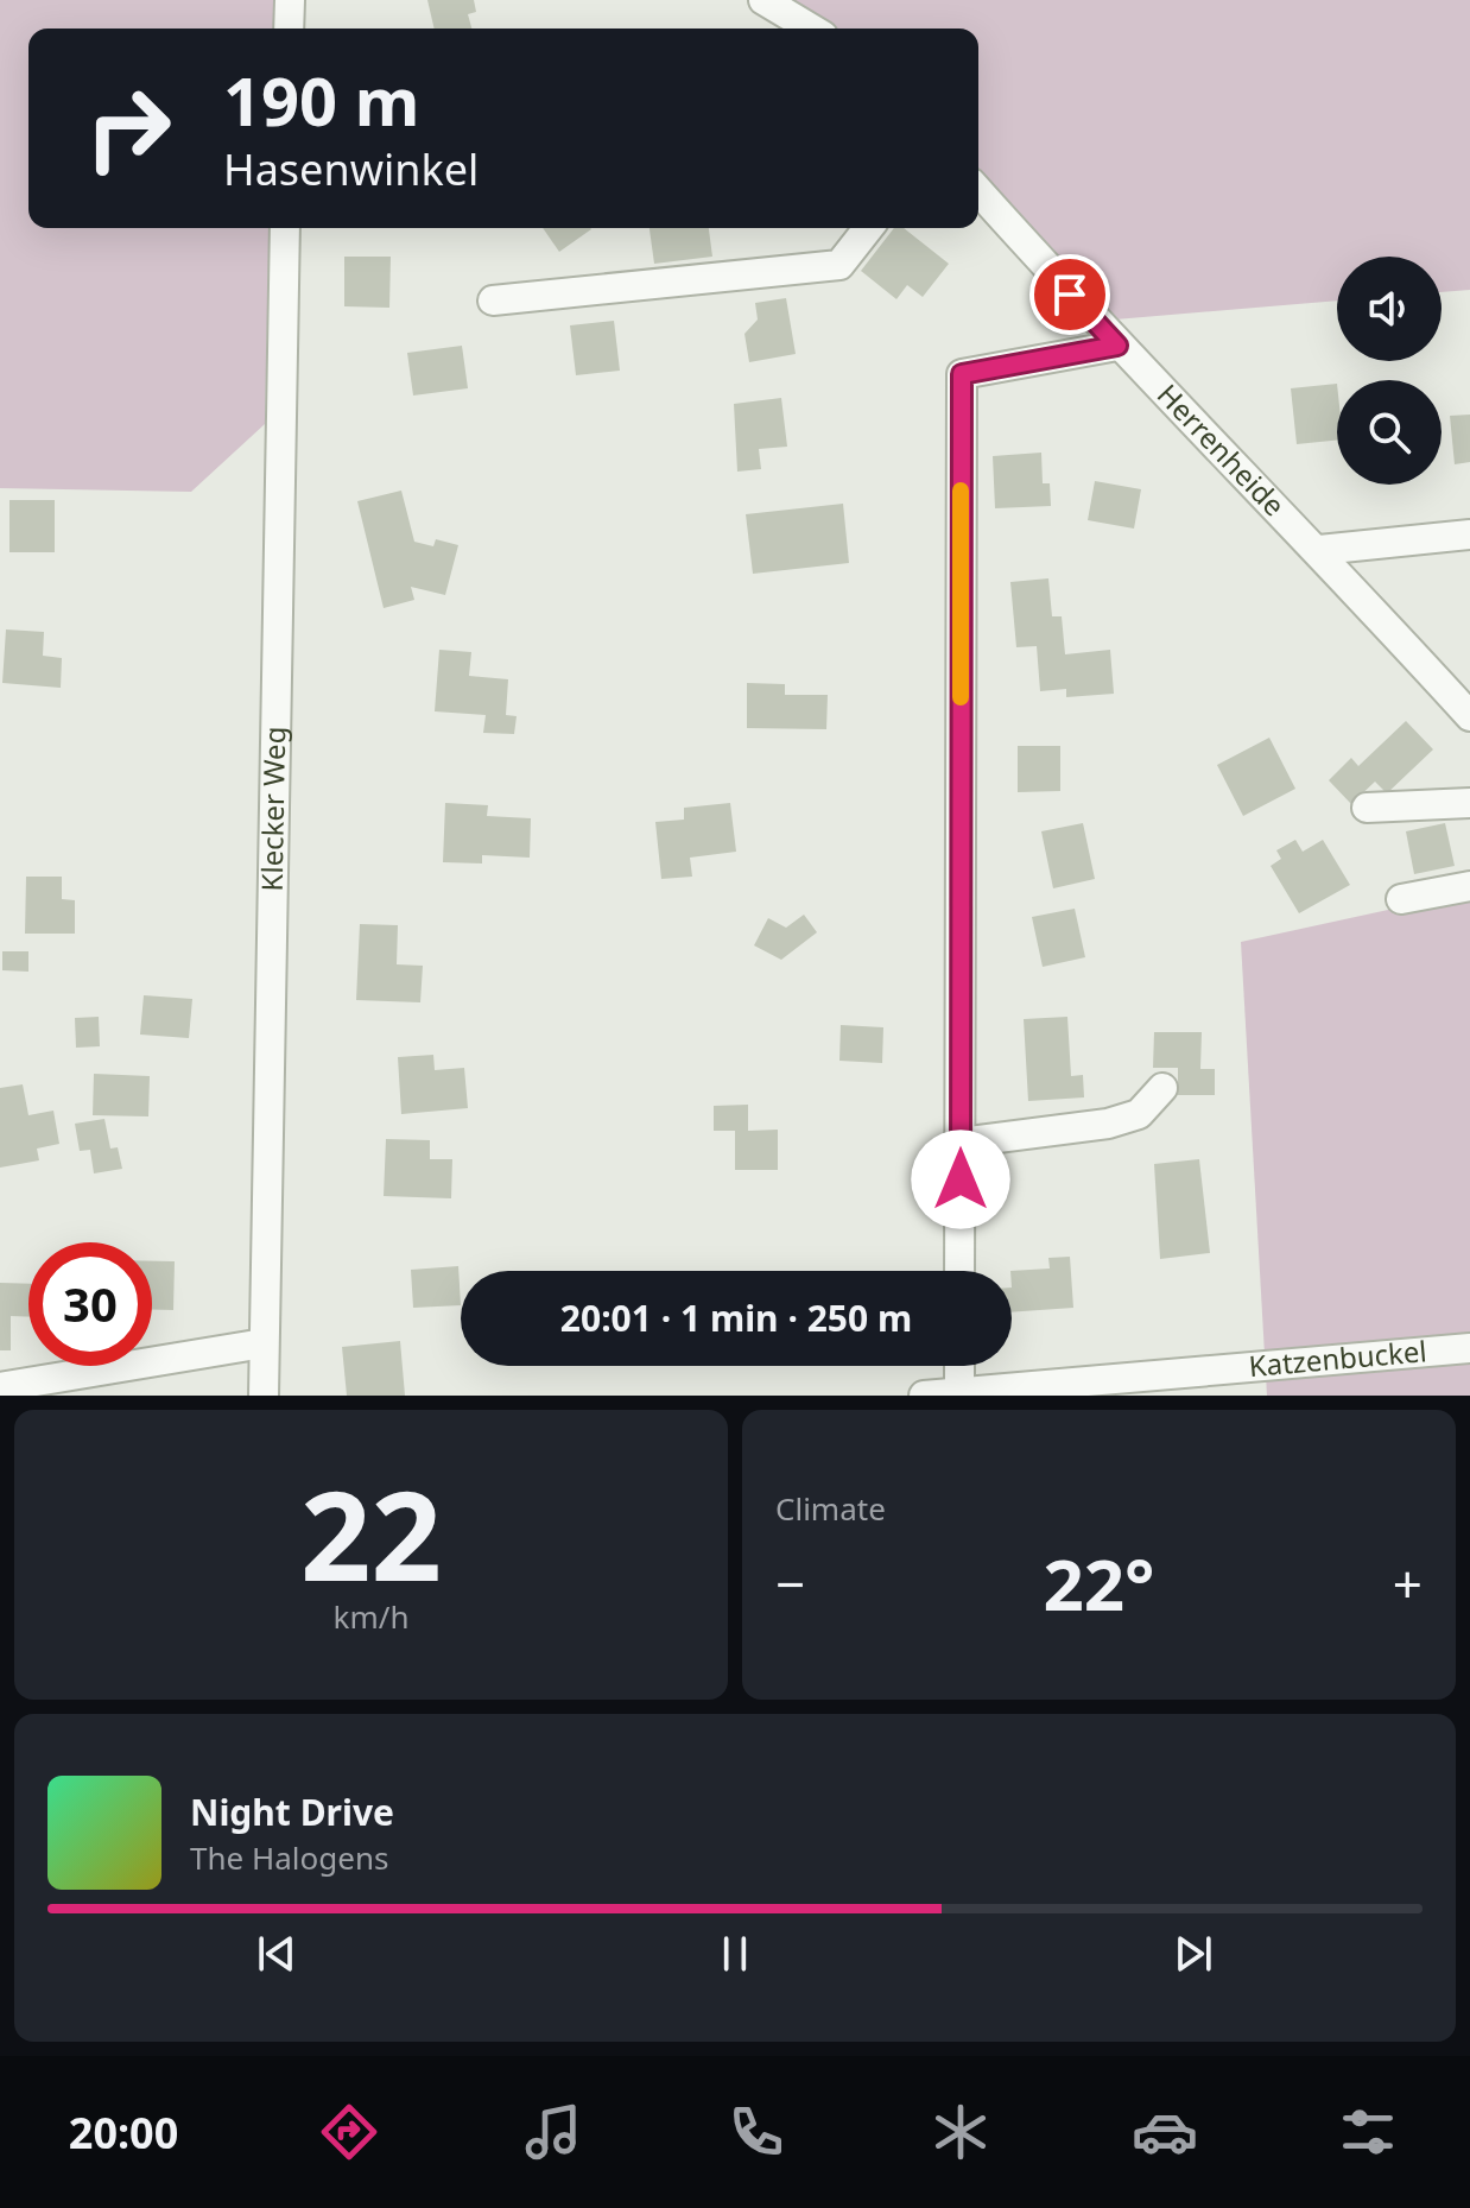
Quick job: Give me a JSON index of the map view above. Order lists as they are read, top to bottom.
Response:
{
  "streets": {
    "street": ["Herrenheide", "Klecker Weg", "Katzenbuckel"]
  },
  "page": {
    "turn": ["190 m", "Hasenwinkel"],
    "limit": "30",
    "trip": "20:01 · 1 min · 250 m",
    "tile": [
      ["22", "km/h"],
      "Climate"
    ],
    "heat": ["−", "22°", "+"],
    "song": ["Night Drive", "The Halogens"],
    "tabs": "20:00"
  }
}
